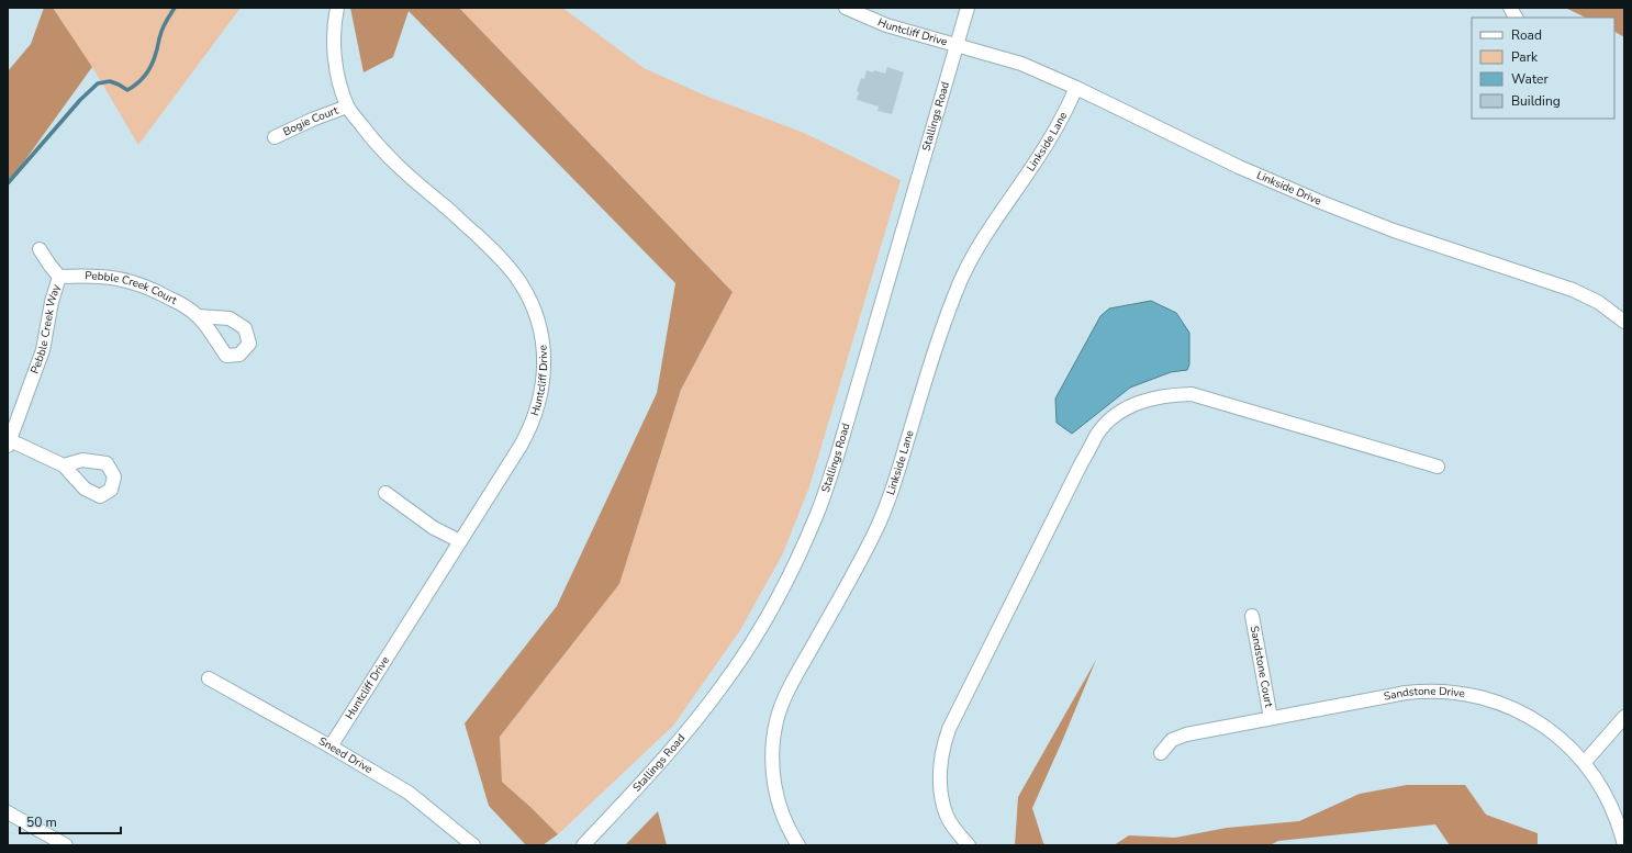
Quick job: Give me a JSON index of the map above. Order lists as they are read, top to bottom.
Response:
{
  "streets": {
    "street": [
      "Huntcliff Drive",
      "Stallings Road",
      "Bogie Court",
      "Linkside Lane",
      "Linkside Drive",
      "Pebble Creek Court",
      "Pebble Creek Way",
      "Sandstone Court",
      "Sandstone Drive",
      "Sneed Drive"
    ]
  },
  "crossings": [
    ["Huntcliff Drive", "Stallings Road"],
    ["Huntcliff Drive", "Bogie Court"],
    ["Huntcliff Drive", "Linkside Drive"],
    ["Huntcliff Drive", "Sneed Drive"],
    ["Stallings Road", "Linkside Drive"],
    ["Linkside Lane", "Linkside Drive"],
    ["Pebble Creek Court", "Pebble Creek Way"],
    ["Sandstone Court", "Sandstone Drive"]
  ],
  "legend": [
    "Road",
    "Park",
    "Water",
    "Building"
  ],
  "scale_bar": "50 m"
}
